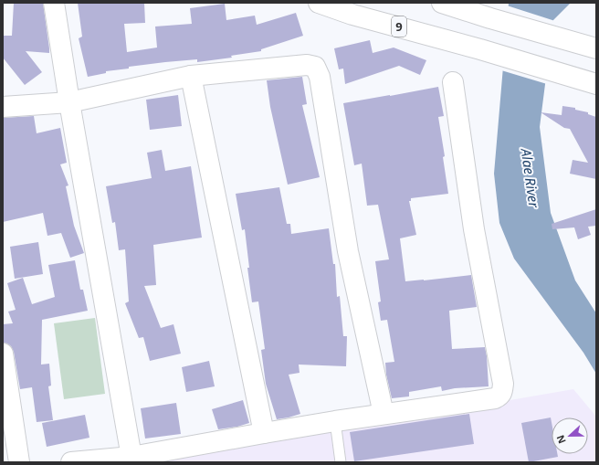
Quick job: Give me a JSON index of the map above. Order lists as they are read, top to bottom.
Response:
{
  "streets": {
    "main road": ["9"]
  },
  "water": ["Alae River"],
  "north": "left"
}
